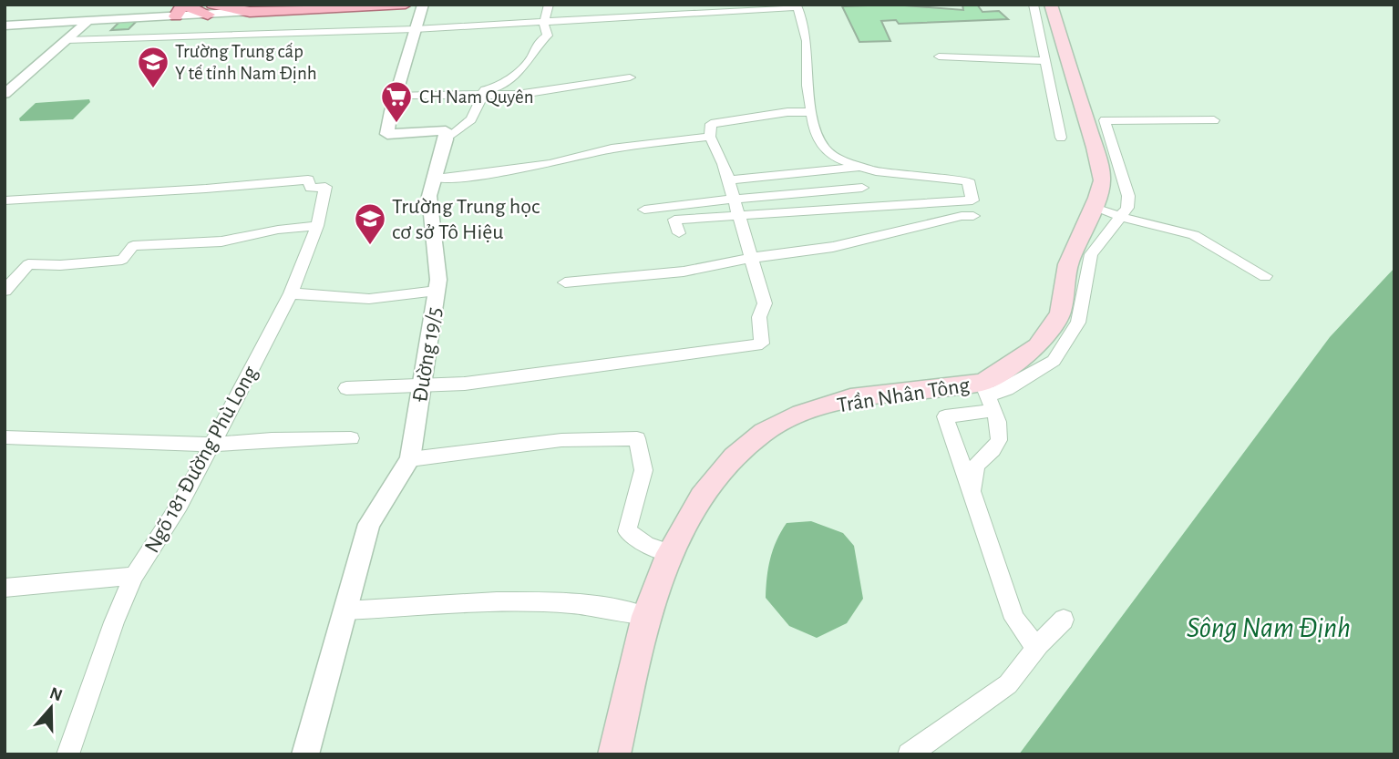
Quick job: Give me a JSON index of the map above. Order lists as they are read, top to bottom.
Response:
{
  "streets": {
    "main road": ["Trần Nhân Tông"],
    "street": ["Đường 19/5", "Ngõ 181 Đường Phù Long"]
  },
  "water": ["Sông Nam Định"],
  "places": {
    "school or university": ["Trường Trung cấp Y tế tỉnh Nam Định", "Trường Trung học cơ sở Tô Hiệu"],
    "supermarket": ["CH Nam Quyên"]
  },
  "north": "top"
}
